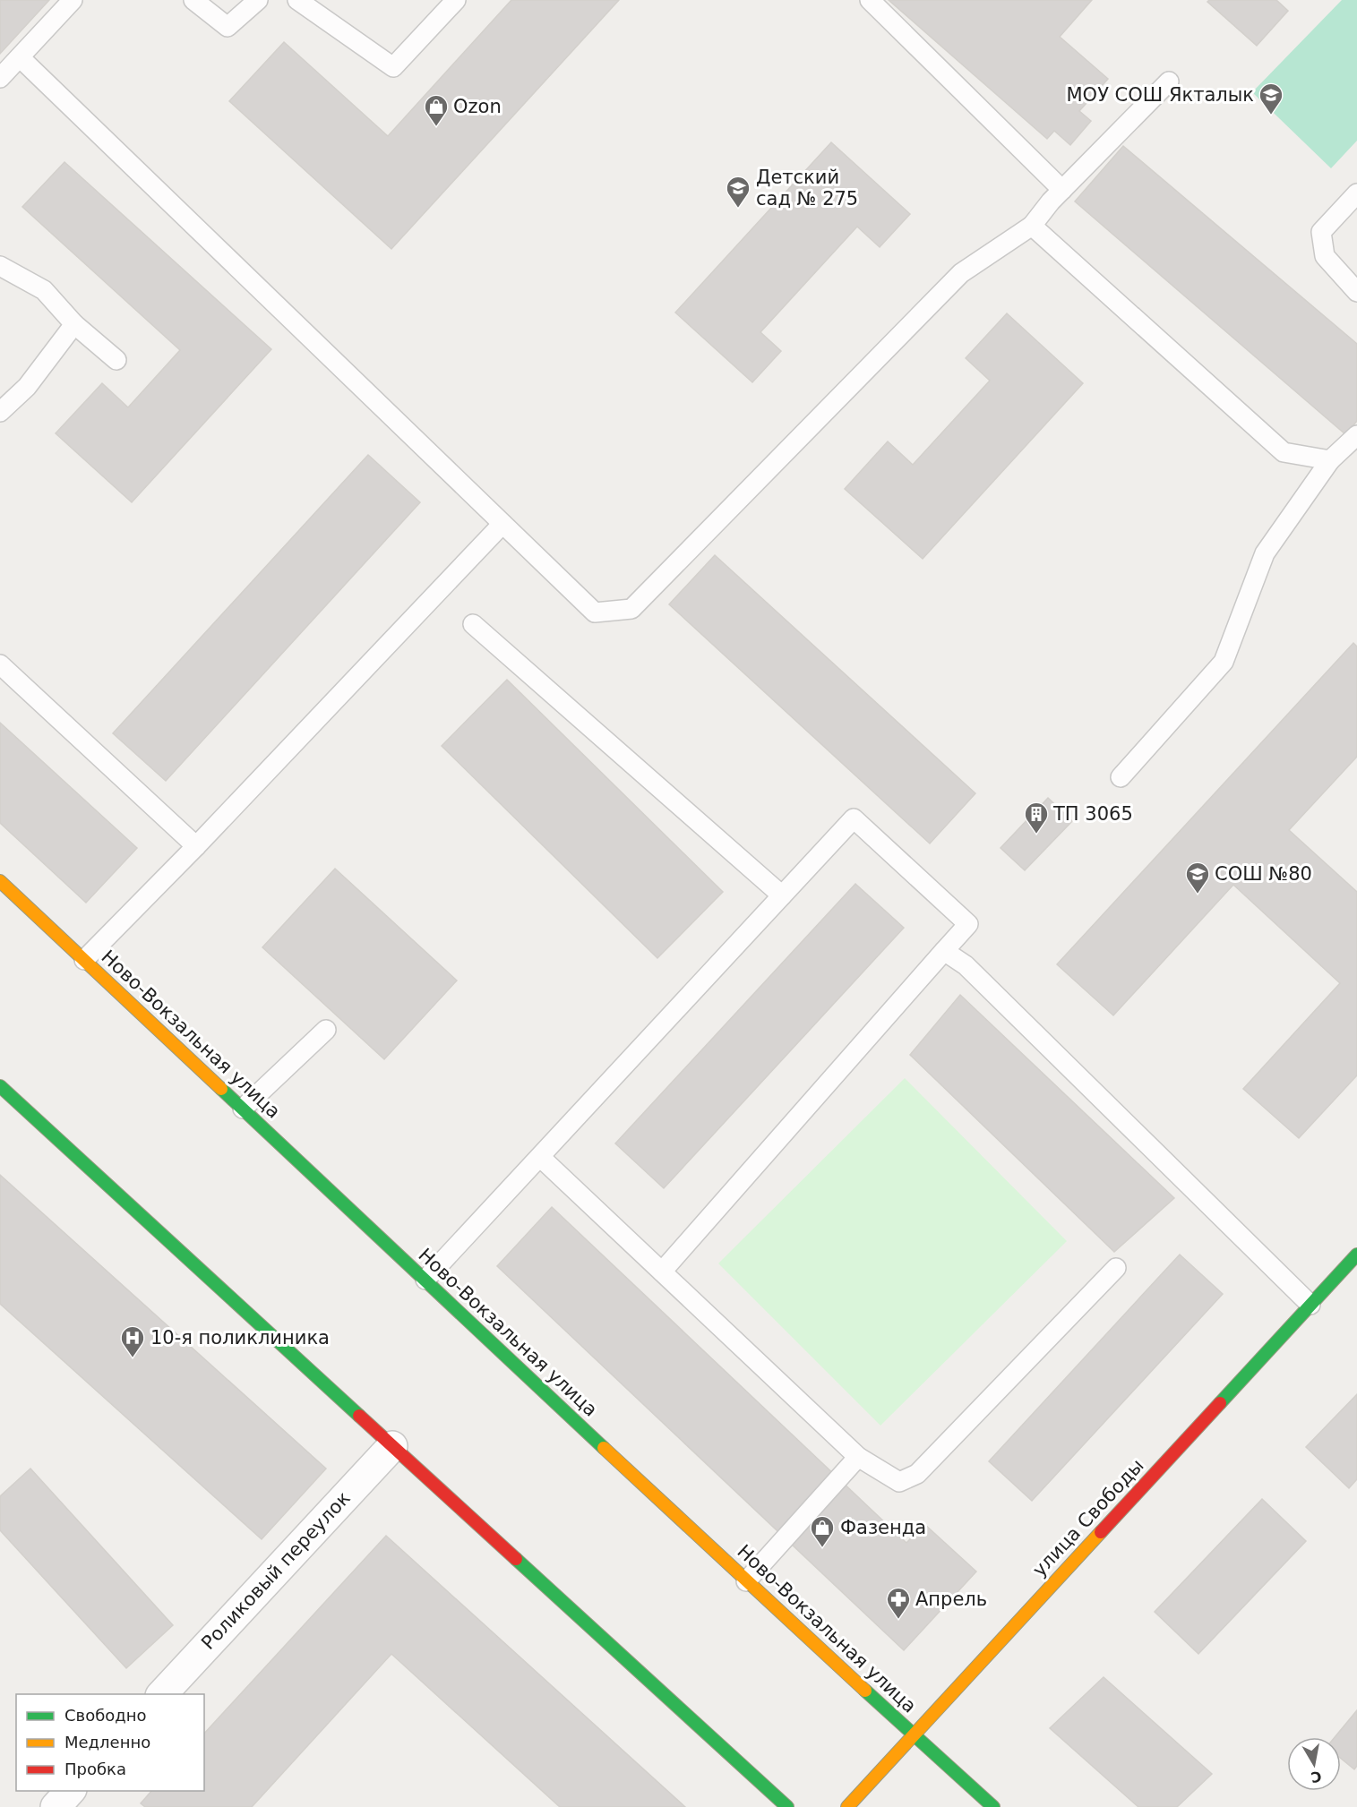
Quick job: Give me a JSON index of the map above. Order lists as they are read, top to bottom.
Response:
{
  "streets": {
    "main road": ["Ново-Вокзальная улица", "улица Свободы"],
    "street": ["Роликовый переулок"]
  },
  "crossings": [
    ["Ново-Вокзальная улица", "улица Свободы"]
  ],
  "places": {
    "school or university": ["МОУ СОШ Якталык", "Детский сад № 275", "СОШ №80"],
    "shop": ["Ozon", "Фазенда"],
    "building": ["ТП 3065"],
    "hospital": ["10-я поликлиника"],
    "pharmacy": ["Апрель"]
  },
  "legend": ["Свободно", "Медленно", "Пробка"],
  "north": "bottom"
}
